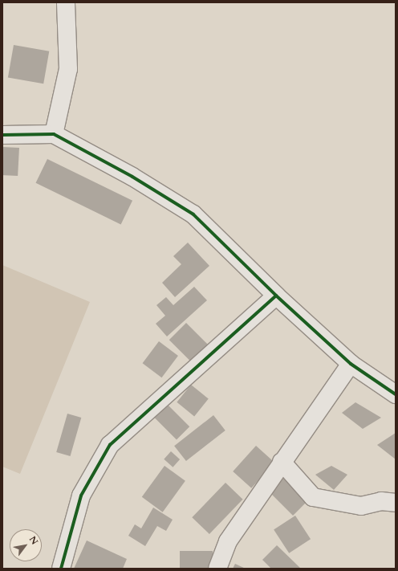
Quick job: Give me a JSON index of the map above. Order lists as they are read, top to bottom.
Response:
{
  "north": "top right"
}
